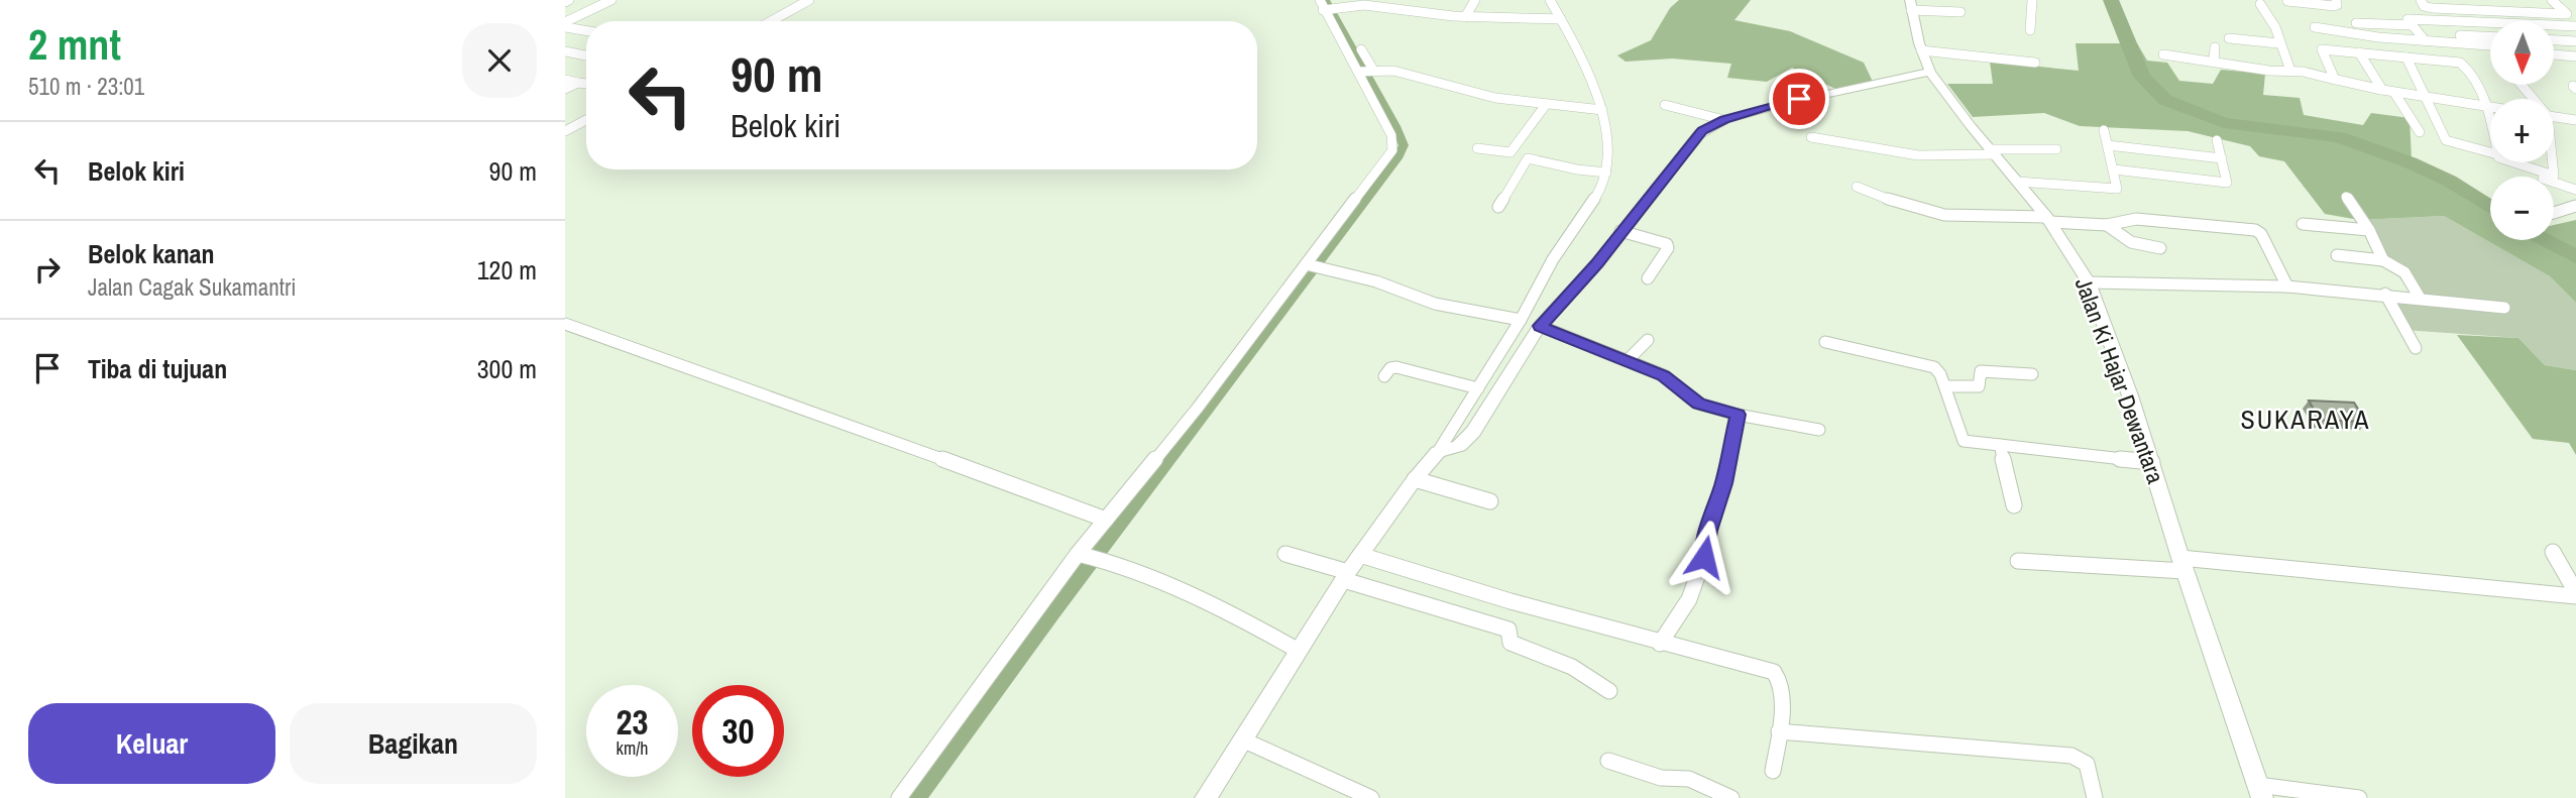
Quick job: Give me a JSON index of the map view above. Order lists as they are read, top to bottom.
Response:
{
  "streets": {
    "street": ["Jalan Ki Hajar Dewantara"]
  },
  "districts": ["SUKARAYA"],
  "north": "bottom",
  "page": {
    "heading": ["2 mnt", "510 m · 23:01"],
    "map_buttons": ["+", "−"],
    "turn": ["90 m", "Belok kiri"],
    "list": [
      {
        "name": "Belok kiri",
        "value": "90 m"
      },
      {
        "name": "Belok kanan",
        "note": "Jalan Cagak Sukamantri",
        "value": "120 m"
      },
      {
        "name": "Tiba di tujuan",
        "value": "300 m"
      }
    ],
    "speed": "23 km/h",
    "limit": "30",
    "buttons": ["Keluar", "Bagikan"]
  }
}
